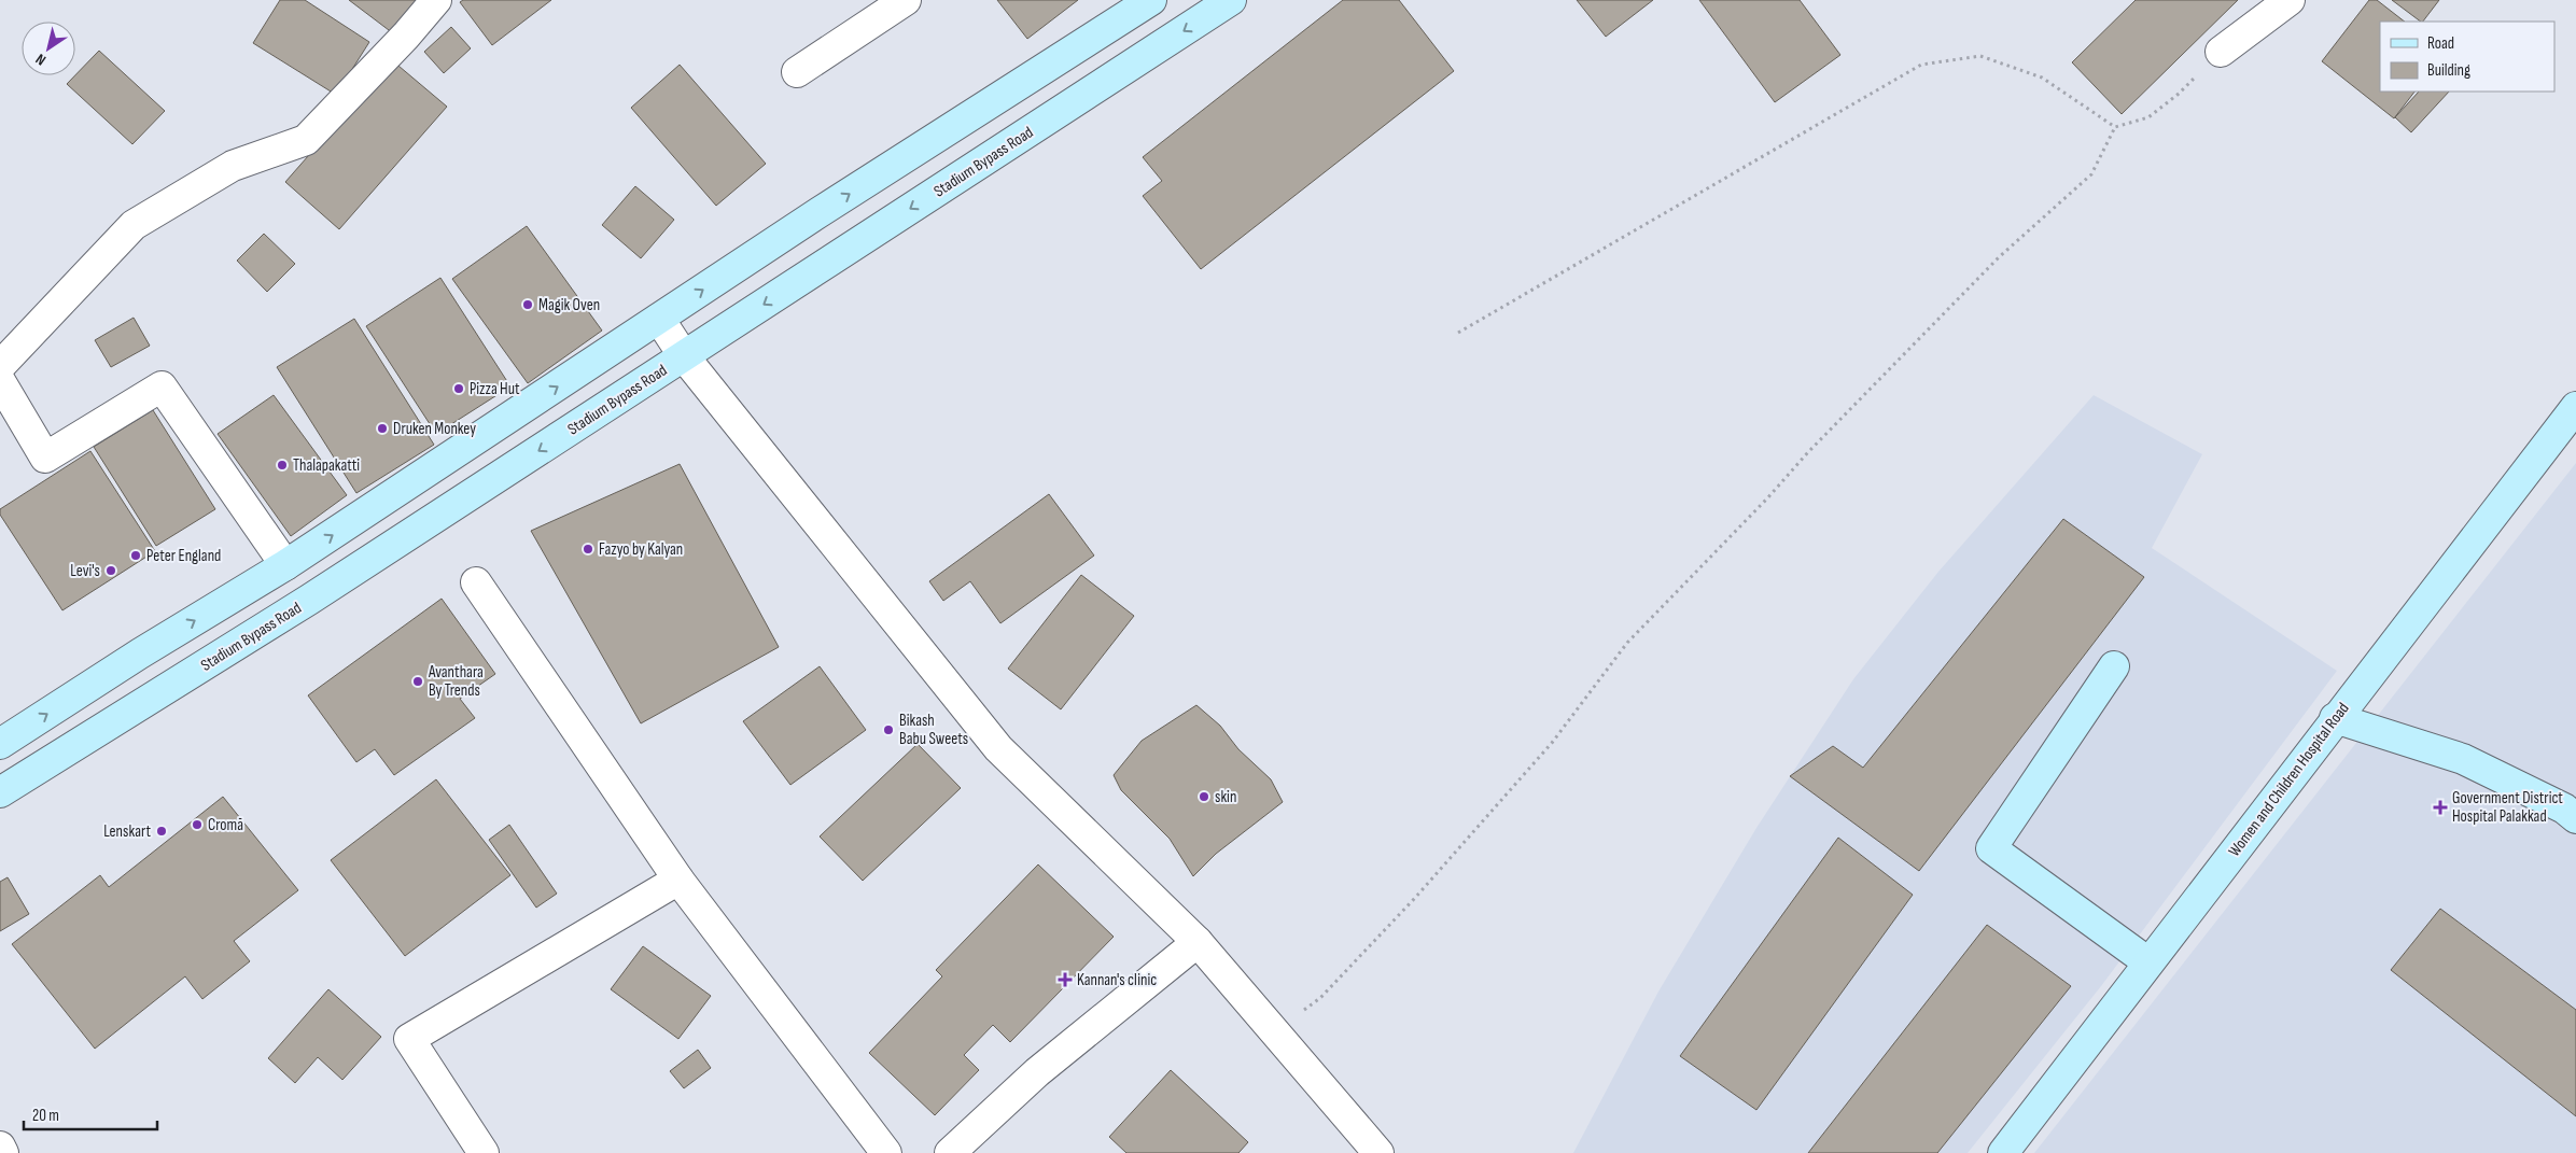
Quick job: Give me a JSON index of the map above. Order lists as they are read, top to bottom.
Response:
{
  "streets": {
    "street": ["Stadium Bypass Road", "Women and Children Hospital Road"]
  },
  "places": {
    "other": [
      "Magik Oven",
      "Pizza Hut",
      "Druken Monkey",
      "Thalapakatti",
      "Fazyo by Kalyan",
      "Peter England",
      "Levi's",
      "Avanthara By Trends",
      "Bikash Babu Sweets",
      "skin",
      "Cromā",
      "Lenskart"
    ],
    "health": ["Government District Hospital Palakkad", "Kannan's clinic"]
  },
  "legend": ["Road", "Building"],
  "scale_bar": "20 m",
  "north": "bottom left"
}
